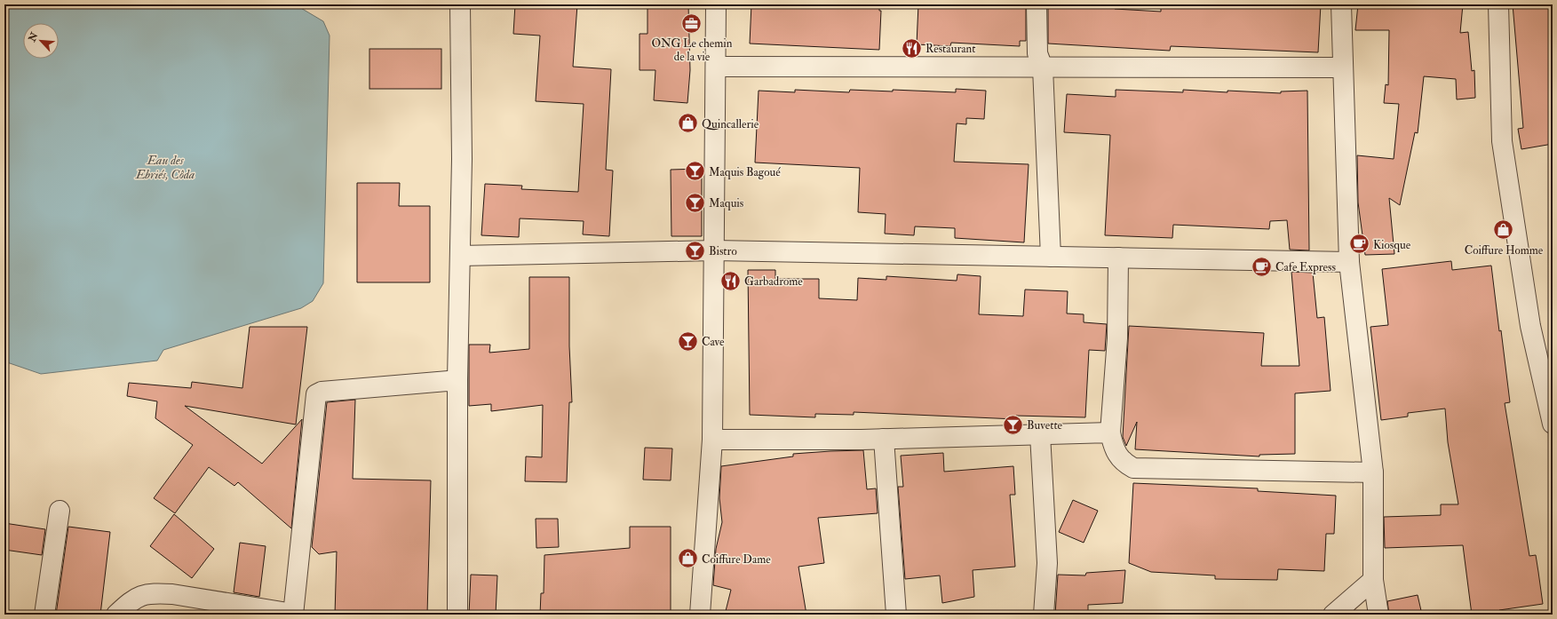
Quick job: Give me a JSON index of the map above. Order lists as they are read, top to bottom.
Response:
{
  "water": ["Eau des Ebriés, Côda"],
  "places": {
    "office": ["ONG Le chemin de la vie"],
    "restaurant": ["Restaurant", "Garbadrome"],
    "shop": ["Quincallerie", "Coiffure Homme", "Coiffure Dame"],
    "bar": [
      "Maquis Bagoué",
      "Maquis",
      "Bistro",
      "Cave",
      "Buvette"
    ],
    "cafe": ["Kiosque", "Cafe Express"]
  },
  "north": "top left"
}
